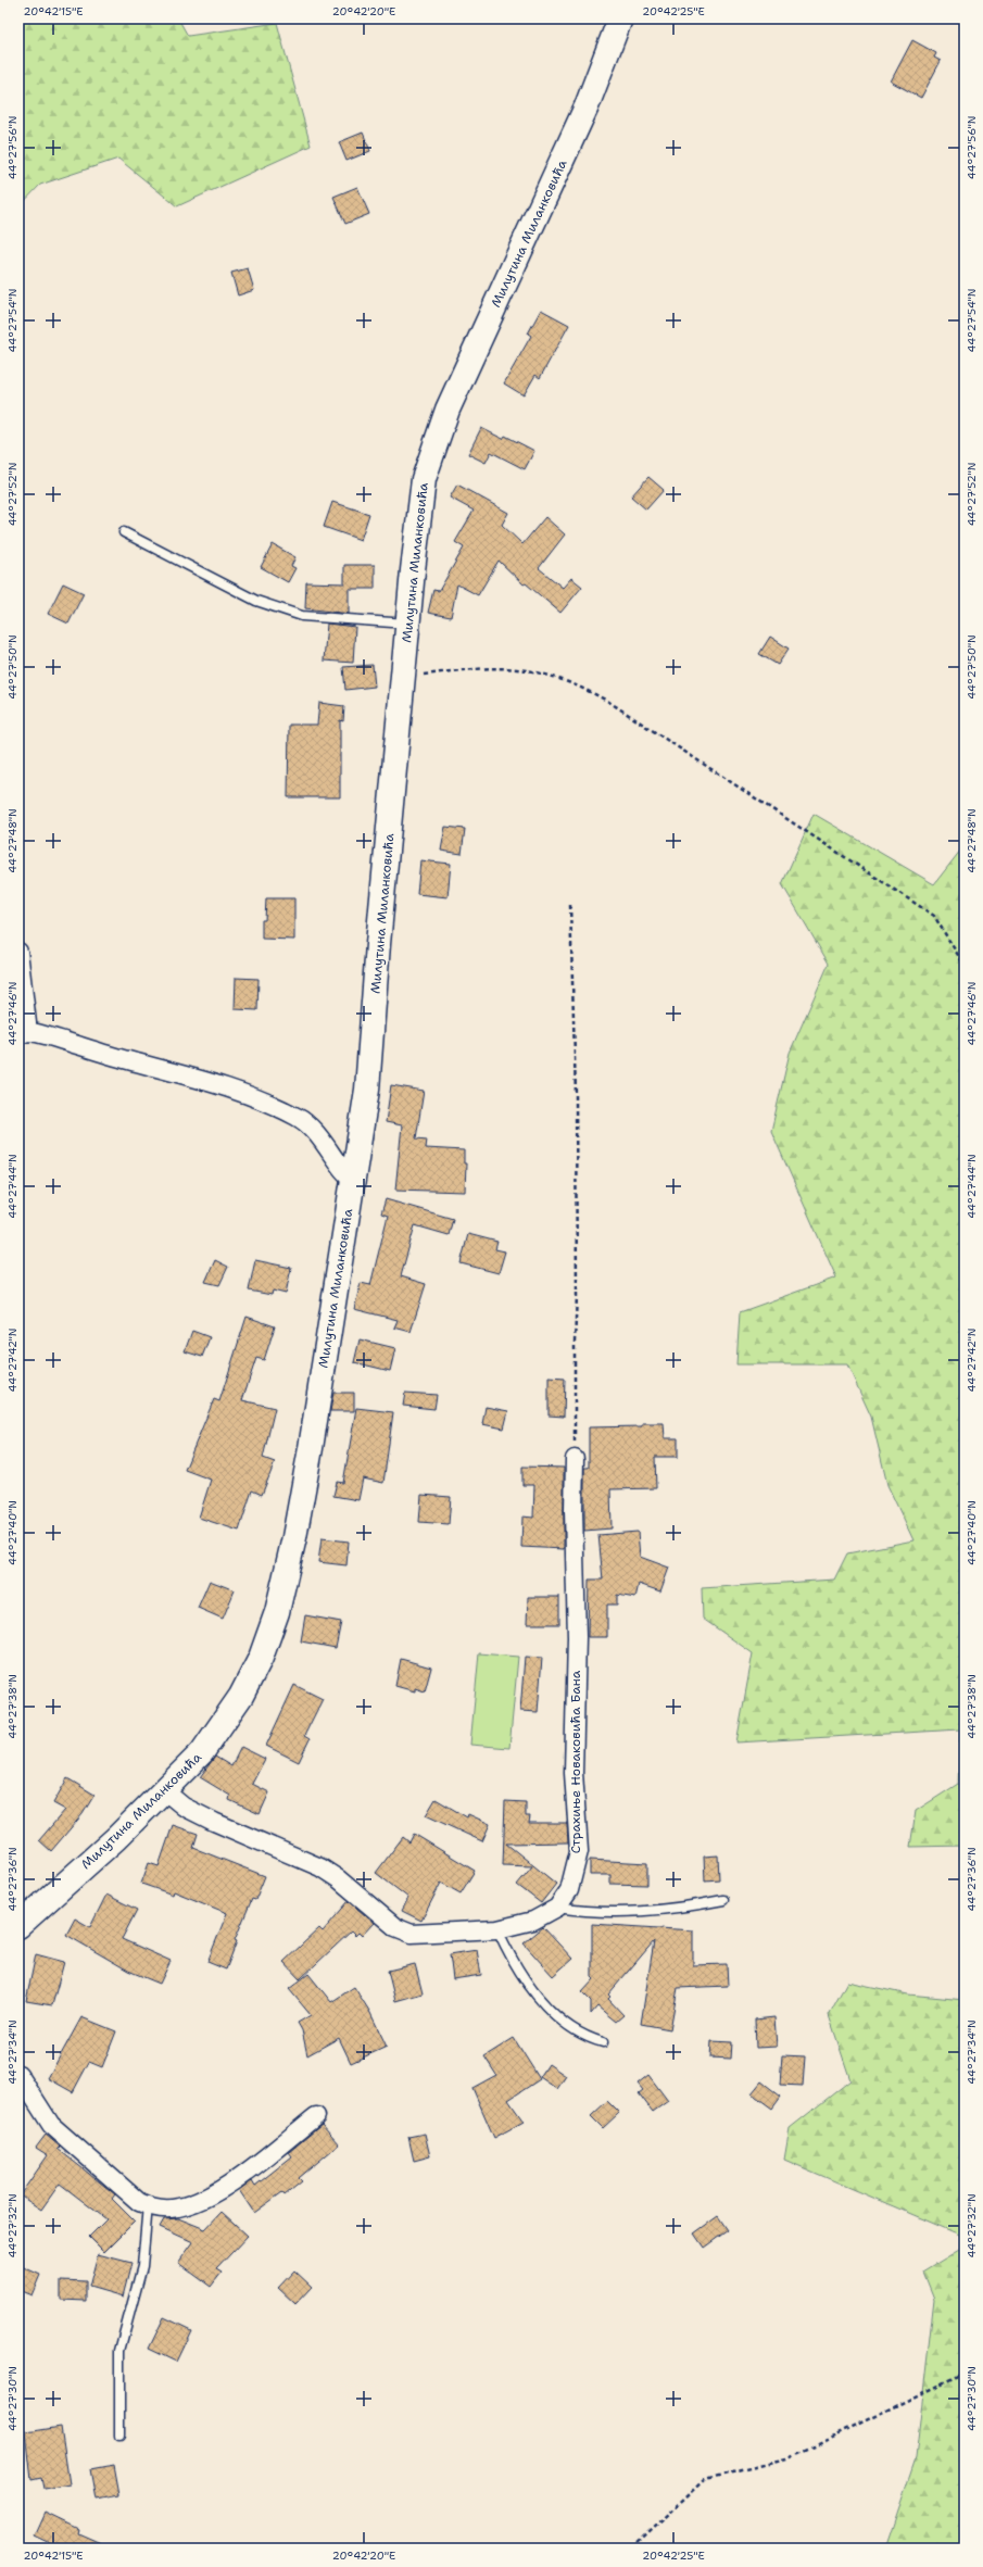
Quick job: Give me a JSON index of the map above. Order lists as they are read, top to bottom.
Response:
{
  "streets": {
    "main road": ["Милутина Миланковића"],
    "street": ["Страхиње Новаковића Бана"]
  },
  "crossings": [
    ["Милутина Миланковића", "Страхиње Новаковића Бана"]
  ],
  "coordinates": [
    "20°42'15\"E",
    "20°42'20\"E",
    "20°42'25\"E",
    "44°27'56\"N",
    "44°27'54\"N",
    "44°27'52\"N",
    "44°27'50\"N",
    "44°27'48\"N",
    "44°27'46\"N",
    "44°27'44\"N",
    "44°27'42\"N",
    "44°27'40\"N",
    "44°27'38\"N",
    "44°27'36\"N",
    "44°27'34\"N",
    "44°27'32\"N",
    "44°27'30\"N"
  ]
}
